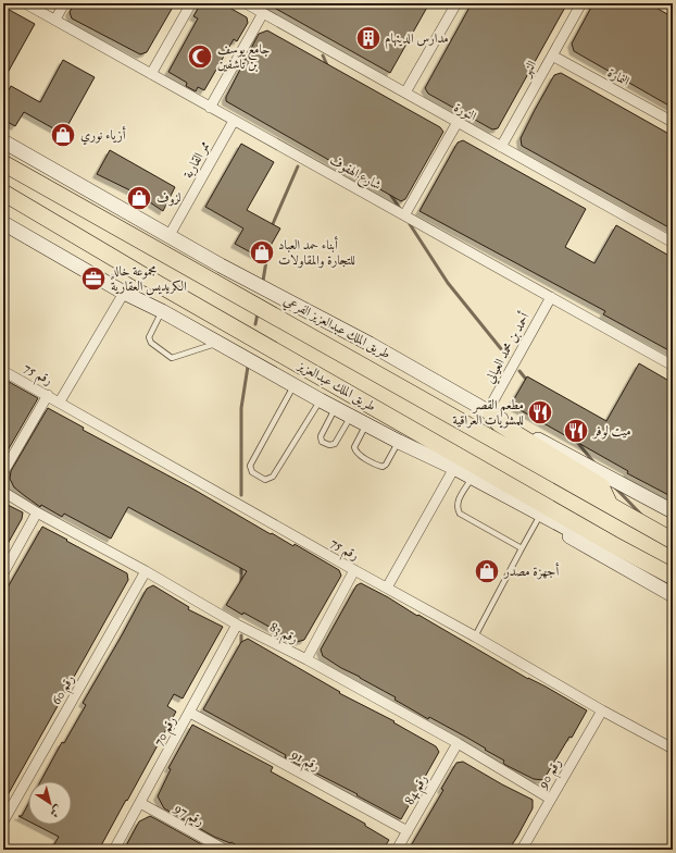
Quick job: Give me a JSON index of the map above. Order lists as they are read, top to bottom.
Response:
{
  "streets": {
    "main road": ["طريق الملك عبدالعزيز الفرعي", "طريق الملك عبدالعزيز"],
    "street": [
      "النهر",
      "النمارة",
      "النورة",
      "ممر القاربة",
      "شارع الهفوف",
      "أحمد بن محمد العيالي",
      "رقم 75",
      "رقم 83",
      "رقم 60",
      "رقم 70",
      "رقم 91",
      "رقم 90",
      "رقم 84",
      "رقم 97"
    ]
  },
  "crossings": [
    ["النهر", "النمارة"],
    ["النهر", "النورة"],
    ["ممر القاربة", "شارع الهفوف"],
    ["ممر القاربة", "طريق الملك عبدالعزيز الفرعي"],
    ["شارع الهفوف", "أحمد بن محمد العيالي"],
    ["طريق الملك عبدالعزيز الفرعي", "أحمد بن محمد العيالي"],
    ["رقم 75", "رقم 90"],
    ["رقم 83", "رقم 60"],
    ["رقم 83", "رقم 70"],
    ["رقم 83", "رقم 90"],
    ["رقم 83", "رقم 84"],
    ["رقم 70", "رقم 91"],
    ["رقم 70", "رقم 97"],
    ["رقم 91", "رقم 84"]
  ],
  "places": {
    "building": ["مدارس الدينهام"],
    "mosque": ["جامع يوسف بن تاشفين"],
    "shop": [
      "أزياء نوري",
      "لزوف",
      "أبناء حمد العباد للتجارة والمقاولات",
      "أجهزة مصدر"
    ],
    "office": ["مجموعة خالد الكريديس العقاريةً"],
    "restaurant": ["مطعم القصر للمشويات العراقية", "ميت لوفر"]
  },
  "north": "bottom right"
}
